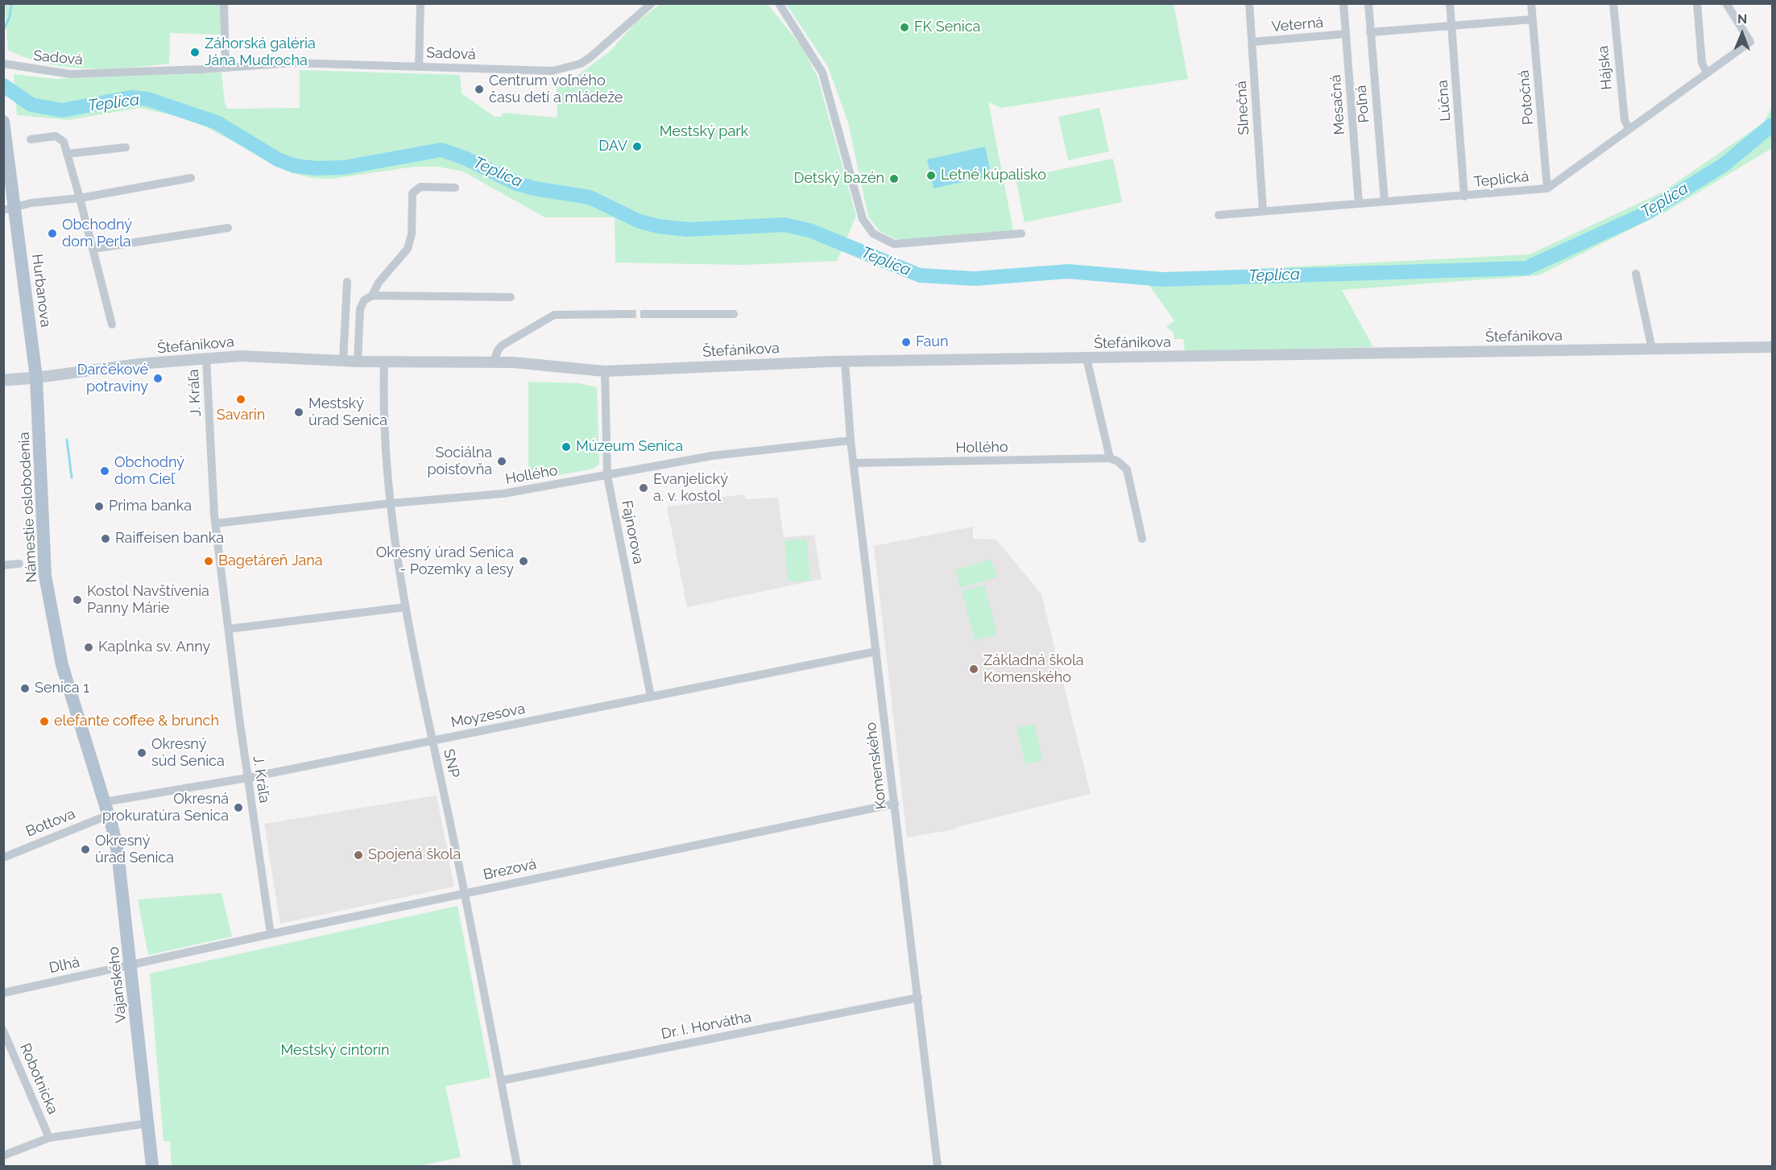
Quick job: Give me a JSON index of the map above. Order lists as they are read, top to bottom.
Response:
{
  "streets": {
    "main road": ["Hurbanova", "Námestie oslobodenia", "Vajanského"],
    "street": [
      "Veterná",
      "Sadová",
      "Hájska",
      "Potočná",
      "Lúčna",
      "Poľná",
      "Mesačná",
      "Slnečná",
      "Teplická",
      "Štefánikova",
      "J. Kráľa",
      "Hollého",
      "Fajnorova",
      "Moyzesova",
      "SNP",
      "Komenského",
      "Bottova",
      "Brezová",
      "Dlhá",
      "Dr. I. Horvátha",
      "Robotnícka"
    ]
  },
  "crossings": [
    ["Veterná", "Mesačná"],
    ["Veterná", "Slnečná"],
    ["Hájska", "Teplická"],
    ["Potočná", "Teplická"],
    ["Lúčna", "Teplická"],
    ["Poľná", "Teplická"],
    ["Mesačná", "Teplická"],
    ["Slnečná", "Teplická"],
    ["Hurbanova", "Štefánikova"],
    ["Hurbanova", "Námestie oslobodenia"],
    ["Štefánikova", "J. Kráľa"],
    ["Štefánikova", "Námestie oslobodenia"],
    ["Štefánikova", "Fajnorova"],
    ["Štefánikova", "SNP"],
    ["Štefánikova", "Komenského"],
    ["J. Kráľa", "Hollého"],
    ["J. Kráľa", "Moyzesova"],
    ["J. Kráľa", "Brezová"],
    ["Hollého", "Fajnorova"],
    ["Hollého", "SNP"],
    ["Hollého", "Komenského"],
    ["Námestie oslobodenia", "Moyzesova"],
    ["Námestie oslobodenia", "Bottova"],
    ["Námestie oslobodenia", "Vajanského"],
    ["Fajnorova", "Moyzesova"],
    ["Moyzesova", "SNP"],
    ["Moyzesova", "Komenského"],
    ["Moyzesova", "Bottova"],
    ["Moyzesova", "Vajanského"],
    ["SNP", "Brezová"],
    ["SNP", "Dr. I. Horvátha"],
    ["Komenského", "Brezová"],
    ["Komenského", "Dr. I. Horvátha"],
    ["Bottova", "Vajanského"],
    ["Brezová", "Dlhá"],
    ["Brezová", "Vajanského"],
    ["Dlhá", "Vajanského"]
  ],
  "water": ["Teplica"],
  "parks": ["Mestský park", "Mestský cintorín"],
  "places": [
    "FK Senica",
    "Záhorská galéria Jána Mudrocha",
    "Centrum voľného času detí a mládeže",
    "DAV",
    "Letné kúpalisko",
    "Detský bazén",
    "Obchodný dom Perla",
    "Faun",
    "Darčekové potraviny",
    "Savarin",
    "Mestský úrad Senica",
    "Múzeum Senica",
    "Sociálna poisťovňa",
    "Obchodný dom Cieľ",
    "Evanjelický a. v. kostol",
    "Prima banka",
    "Raiffeisen banka",
    "Bagetáreň Jana",
    "Okresný úrad Senica - Pozemky a lesy",
    "Kostol Navštívenia Panny Márie",
    "Kaplnka sv. Anny",
    "Základná škola Komenského",
    "Senica 1",
    "elefante coffee & brunch",
    "Okresný súd Senica",
    "Okresná prokuratúra Senica",
    "Okresný úrad Senica",
    "Spojená škola"
  ],
  "north": "top"
}
